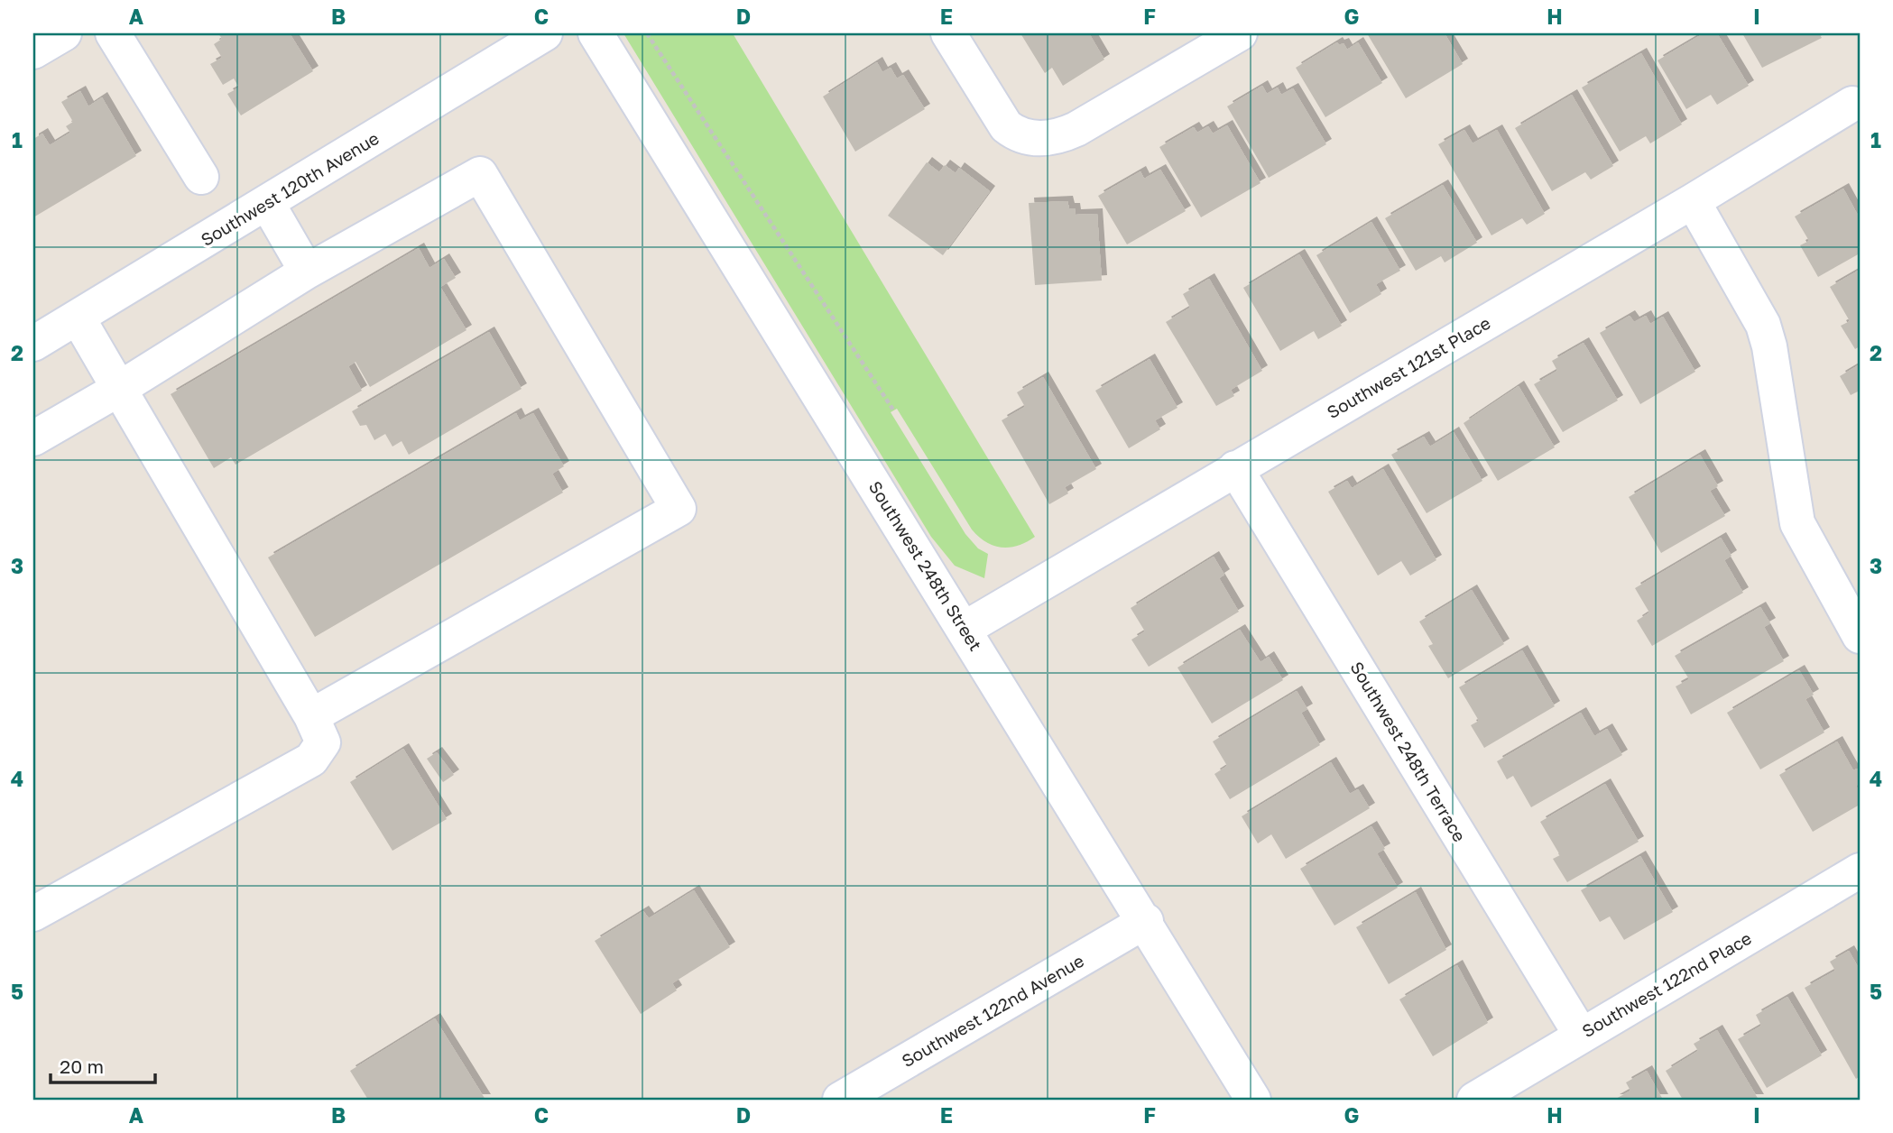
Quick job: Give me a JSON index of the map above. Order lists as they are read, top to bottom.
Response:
{
  "streets": {
    "street": [
      "Southwest 120th Avenue",
      "Southwest 121st Place",
      "Southwest 248th Street",
      "Southwest 248th Terrace",
      "Southwest 122nd Place",
      "Southwest 122nd Avenue"
    ]
  },
  "crossings": [
    ["Southwest 121st Place", "Southwest 248th Street"],
    ["Southwest 121st Place", "Southwest 248th Terrace"],
    ["Southwest 248th Street", "Southwest 122nd Avenue"],
    ["Southwest 248th Terrace", "Southwest 122nd Place"]
  ],
  "scale_bar": "20 m",
  "grid": {
    "columns": [
      "A",
      "B",
      "C",
      "D",
      "E",
      "F",
      "G",
      "H",
      "I"
    ],
    "rows": [
      "1",
      "2",
      "3",
      "4",
      "5"
    ]
  }
}
